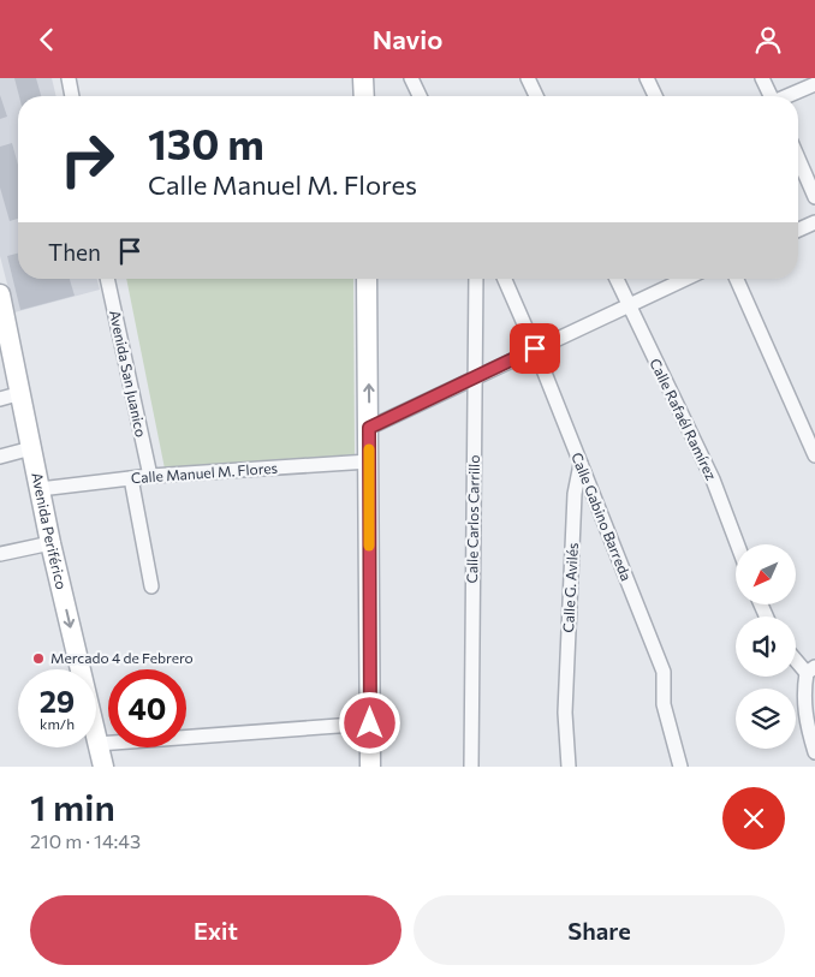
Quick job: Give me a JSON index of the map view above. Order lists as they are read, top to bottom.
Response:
{
  "streets": {
    "street": [
      "Avenida San Juanico",
      "Calle Rafaél Ramírez",
      "Calle Manuel M. Flores",
      "Calle Gabino Barreda",
      "Calle Carlos Carrillo",
      "Avenida Periférico",
      "Calle G. Avilés"
    ]
  },
  "crossings": [
    ["Avenida San Juanico", "Calle Manuel M. Flores"],
    ["Calle Manuel M. Flores", "Avenida Periférico"],
    ["Calle Gabino Barreda", "Calle G. Avilés"]
  ],
  "places": ["Mercado 4 de Febrero"],
  "north": "bottom left",
  "page": {
    "header": "Navio",
    "turn": ["130 m", "Calle Manuel M. Flores"],
    "then": "Then",
    "speed": "29 km/h",
    "limit": "40",
    "heading": ["1 min", "210 m · 14:43"],
    "buttons": ["Exit", "Share"]
  }
}
